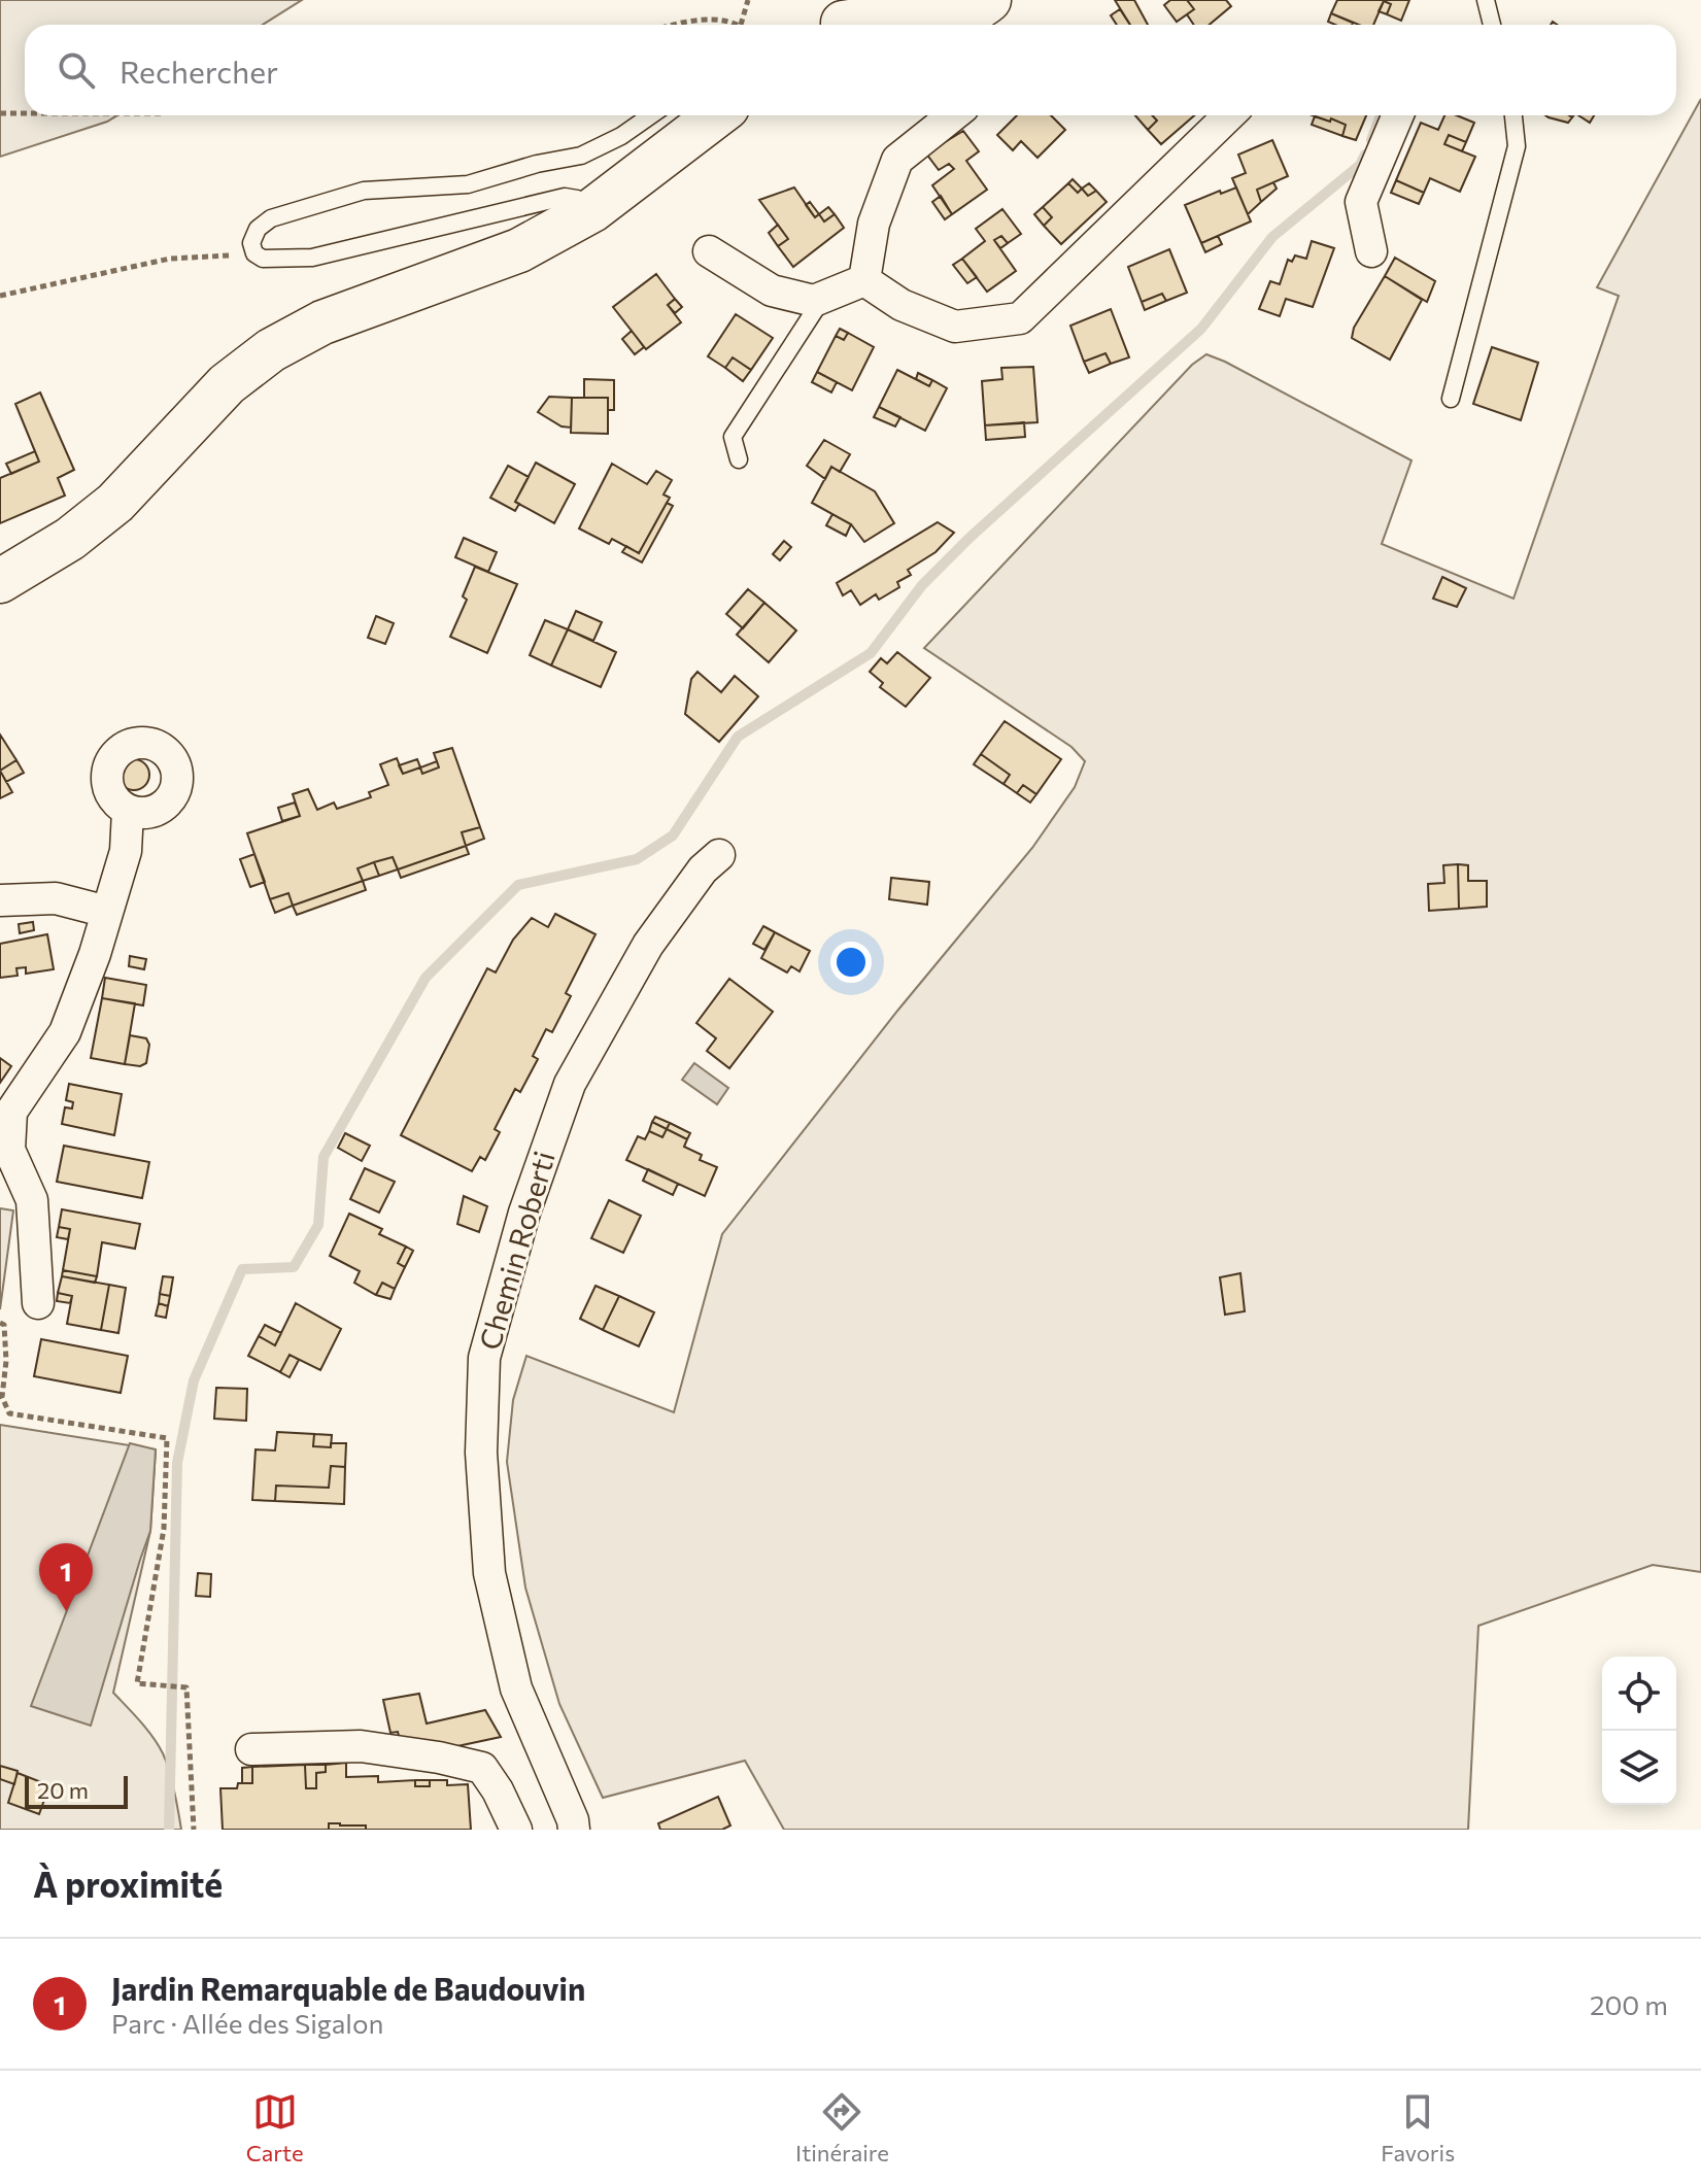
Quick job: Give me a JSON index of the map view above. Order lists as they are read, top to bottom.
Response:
{
  "streets": {
    "street": ["Chemin Roberti"]
  },
  "scale_bar": "20 m",
  "page": {
    "search": "Rechercher",
    "pins": "1",
    "scale": "20 m",
    "heading": "À proximité",
    "list": [
      {
        "mark": "1",
        "name": "Jardin Remarquable de Baudouvin",
        "note": "Parc · Allée des Sigalon",
        "value": "200 m"
      }
    ],
    "nav": ["Carte", "Itinéraire", "Favoris"]
  }
}
